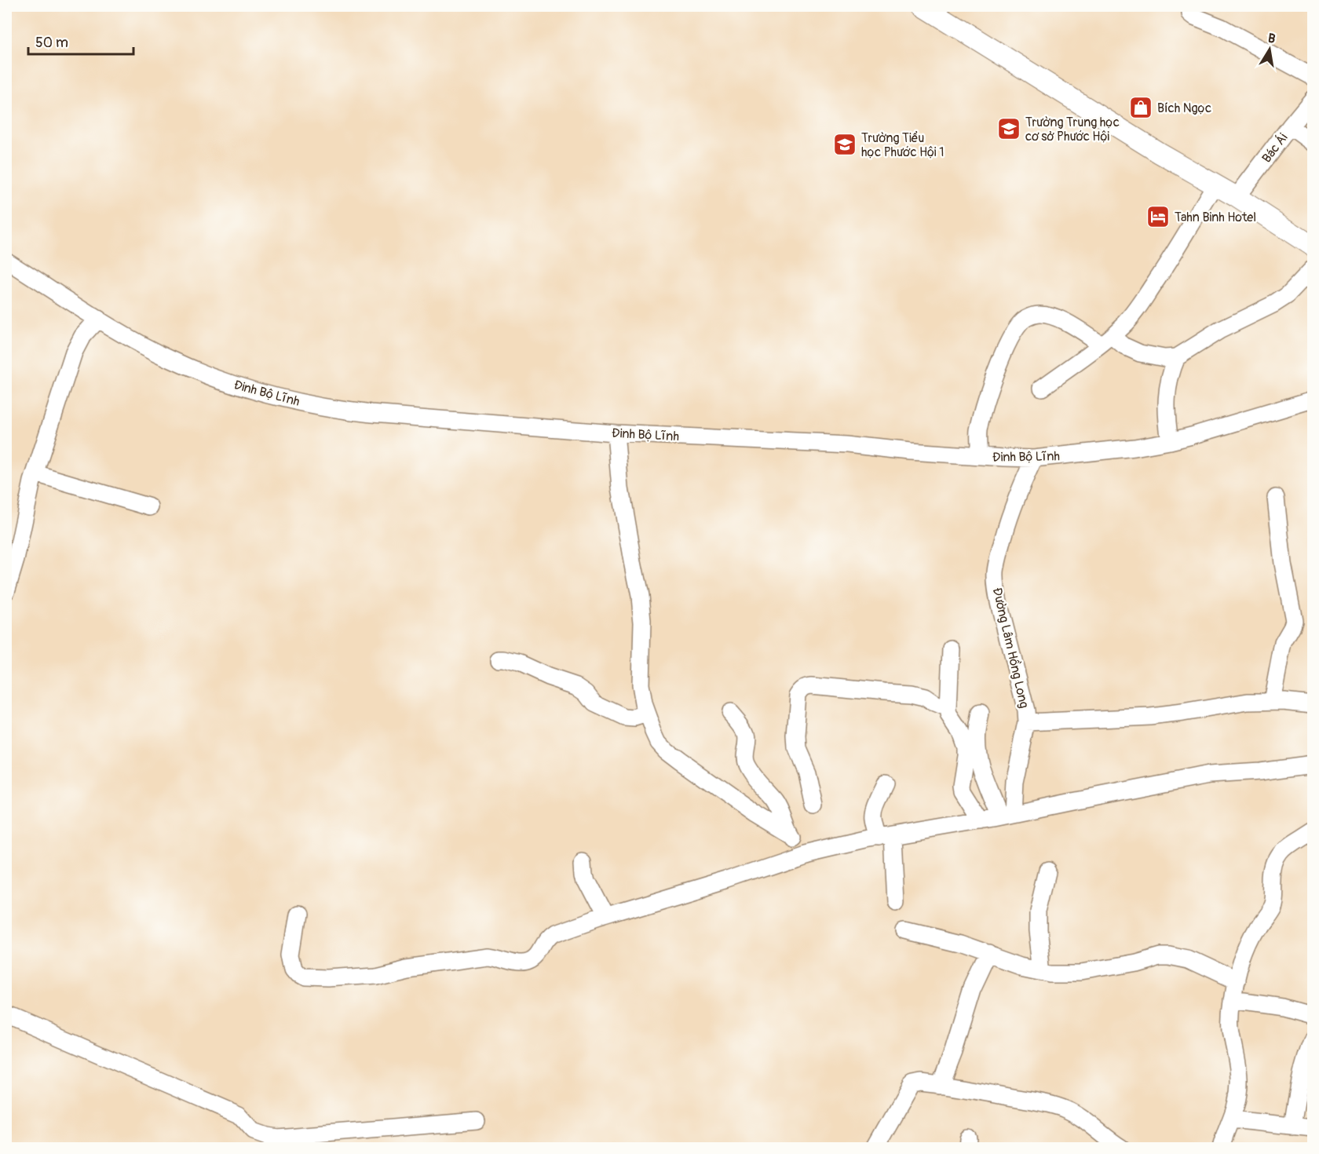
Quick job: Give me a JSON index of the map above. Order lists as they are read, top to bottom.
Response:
{
  "streets": {
    "street": ["Bác Ái", "Đinh Bộ Lĩnh", "Đường Lâm Hồng Long"]
  },
  "crossings": [
    ["Đinh Bộ Lĩnh", "Đường Lâm Hồng Long"]
  ],
  "places": {
    "shop": ["Bích Ngọc"],
    "school or university": ["Trường Trung học cơ sở Phước Hội", "Trường Tiểu học Phước Hội 1"],
    "hotel": ["Tahn Binh Hotel"]
  },
  "scale_bar": "50 m",
  "north": "top"
}
